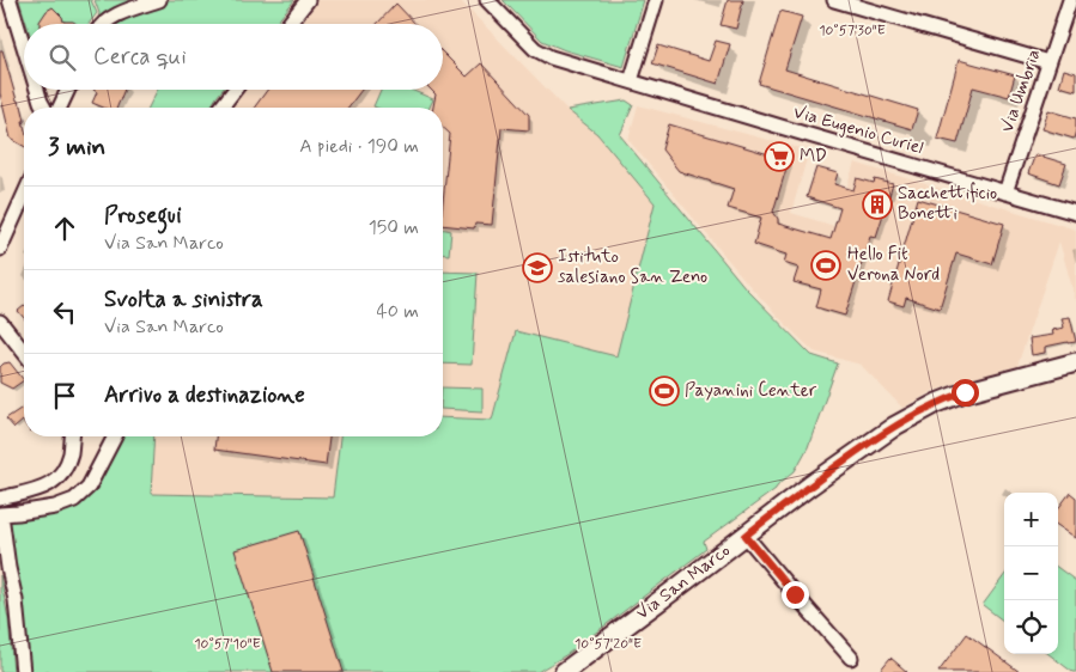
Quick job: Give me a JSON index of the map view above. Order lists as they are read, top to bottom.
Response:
{
  "streets": {
    "main road": ["Via San Marco"],
    "street": ["Via Umbria", "Via Eugenio Curiel"]
  },
  "crossings": [
    ["Via Umbria", "Via Eugenio Curiel"]
  ],
  "places": {
    "supermarket": ["MD"],
    "building": ["Sacchettificio Bonetti"],
    "sports": ["Hello Fit Verona Nord", "Payanini Center"],
    "school or university": ["Istituto salesiano San Zeno"]
  },
  "page": {
    "search": "Cerca qui",
    "heading": ["3 min", "A piedi · 190 m"],
    "list": [
      ["Prosegui", "Via San Marco", "150 m"],
      ["Svolta a sinistra", "Via San Marco", "40 m"],
      "Arrivo a destinazione"
    ],
    "map_buttons": ["+", "−"]
  },
  "coordinates": ["10°57'30\"E", "10°57'10\"E", "10°57'20\"E"]
}
